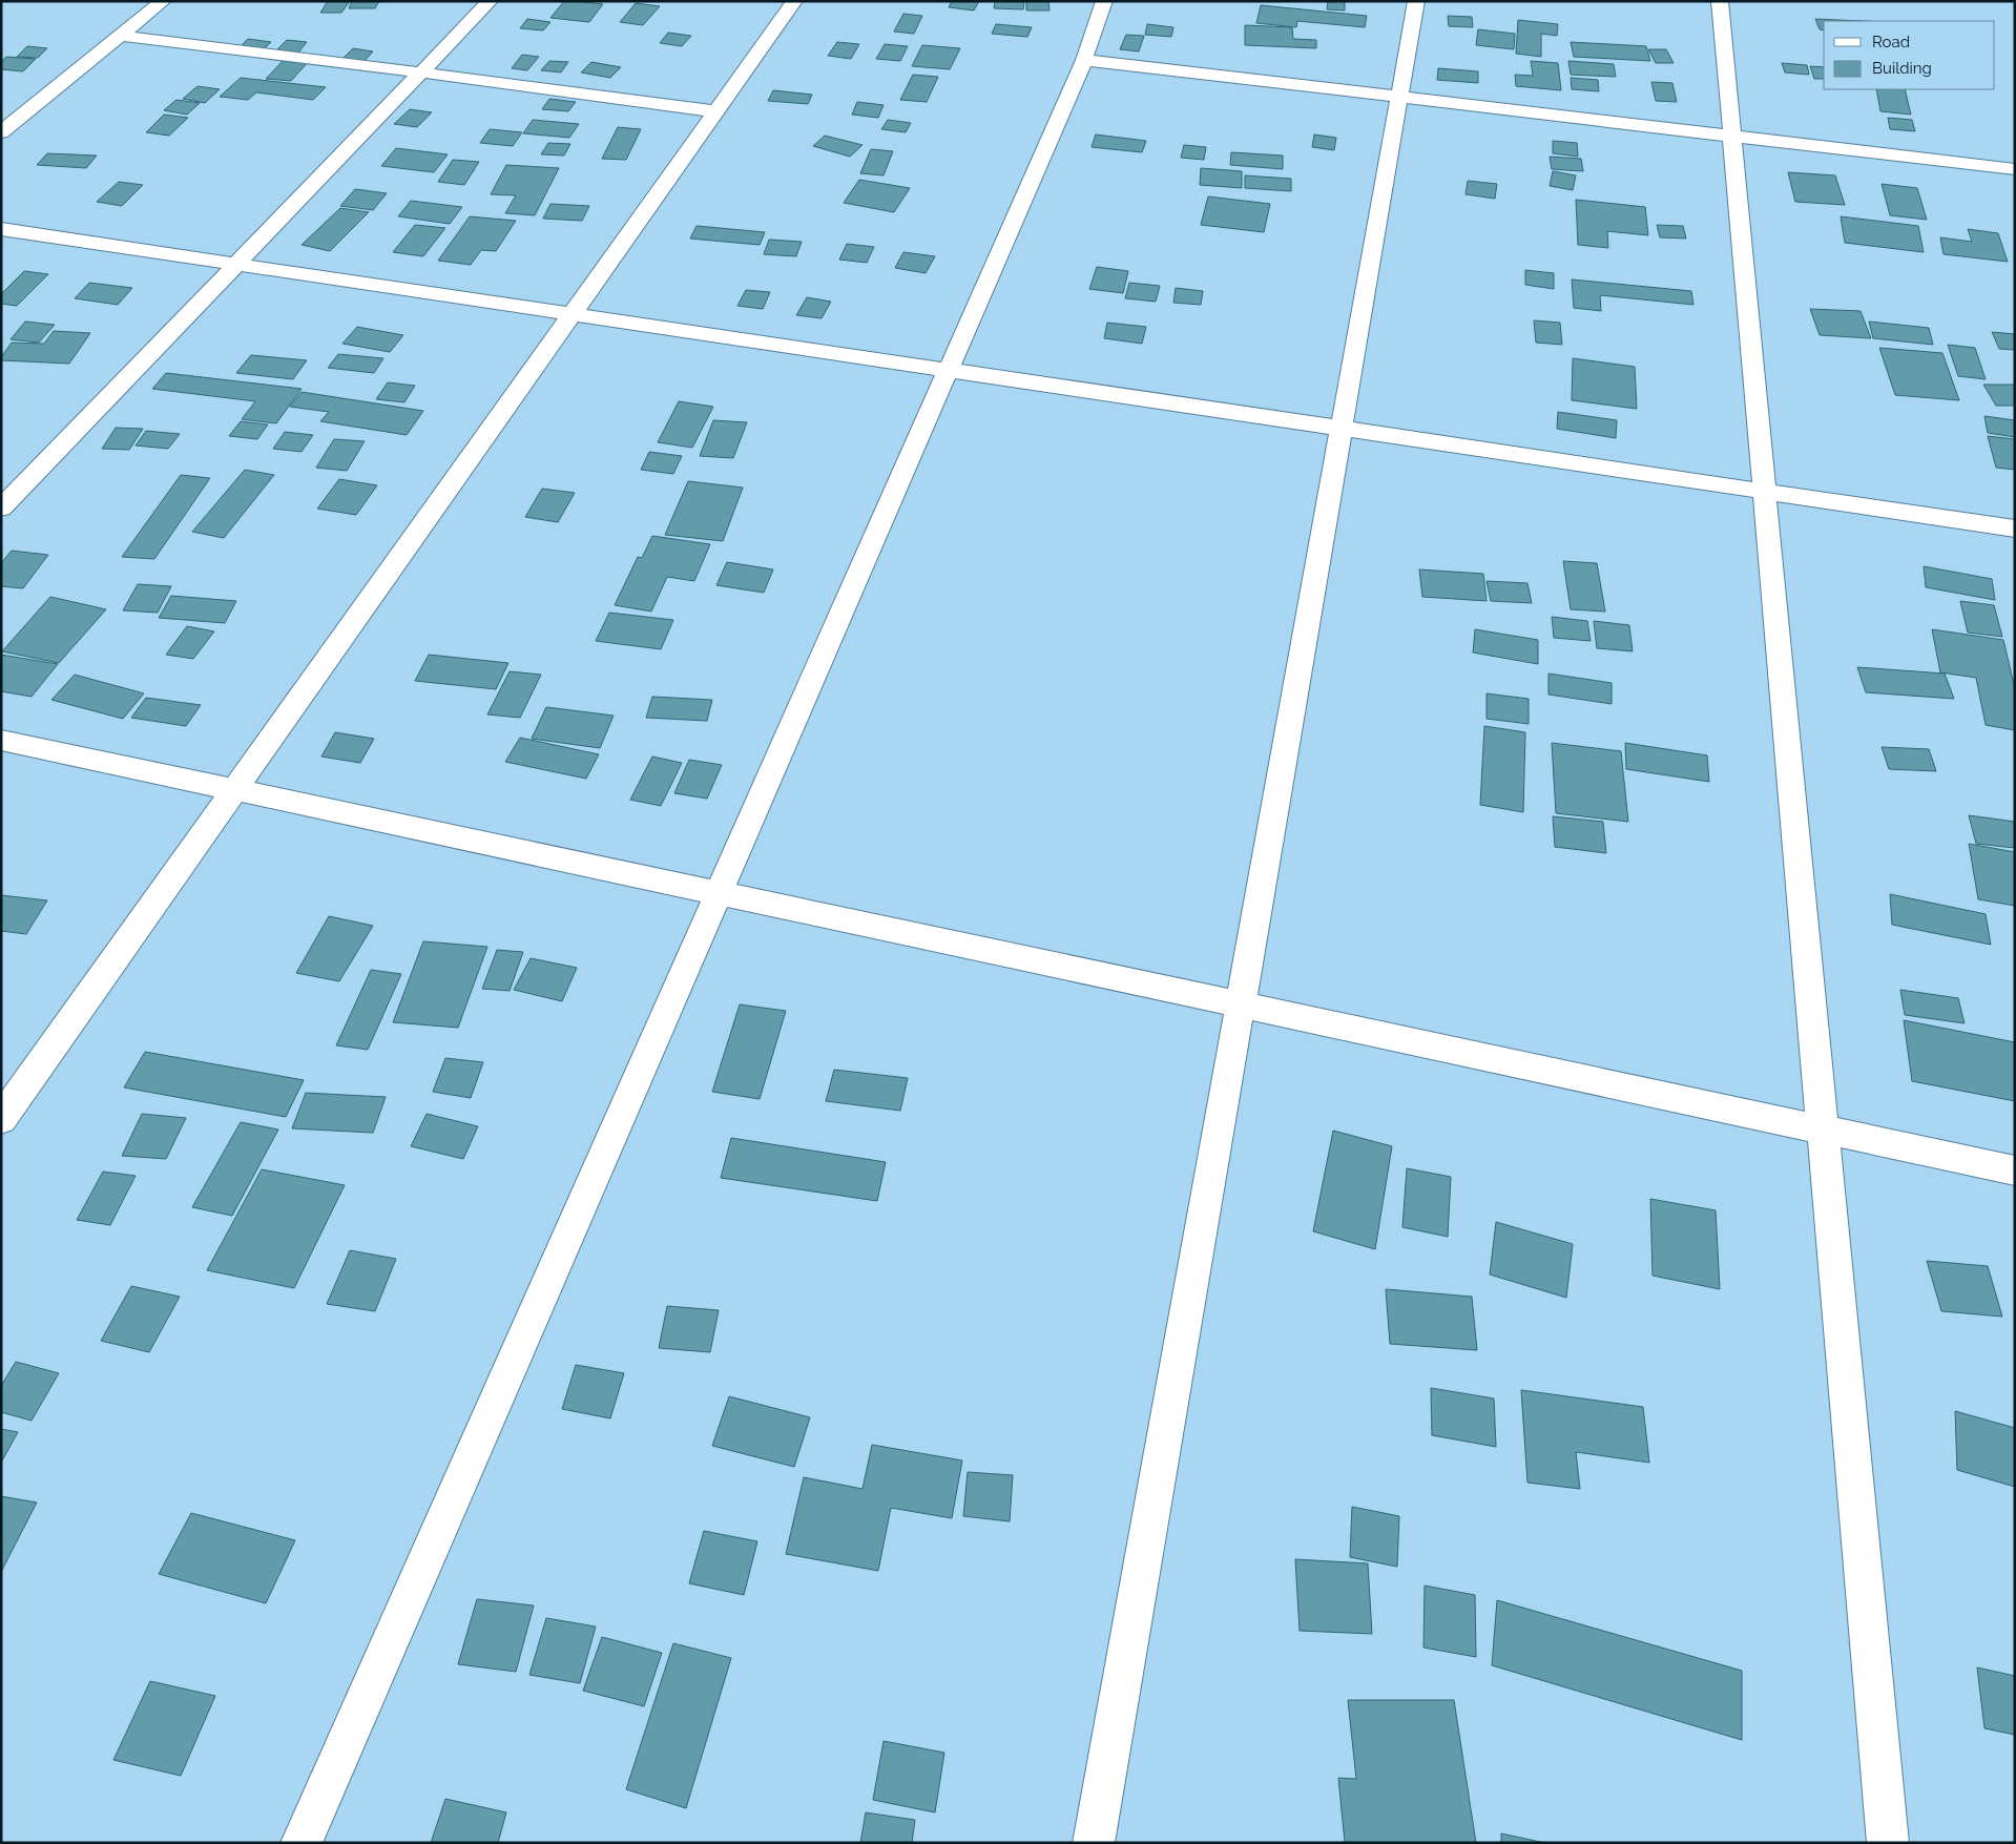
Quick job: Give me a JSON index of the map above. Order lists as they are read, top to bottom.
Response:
{
  "legend": ["Road", "Building"]
}
